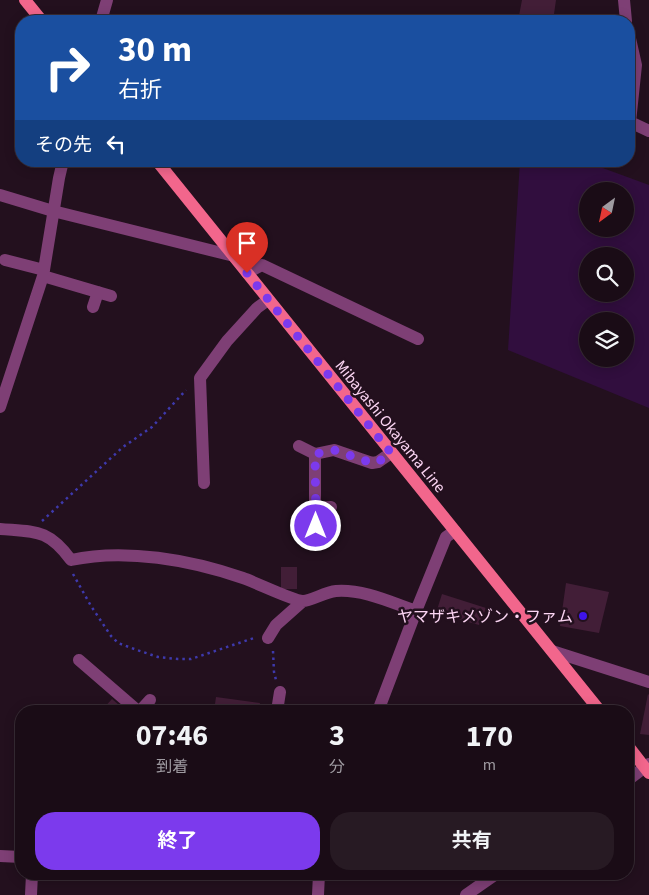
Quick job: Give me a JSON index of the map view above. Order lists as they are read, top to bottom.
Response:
{
  "streets": {
    "main road": ["Mibayashi Okayama Line"]
  },
  "places": ["ヤマザキメゾン・ファム"],
  "north": "bottom left",
  "page": {
    "turn": ["30 m", "右折"],
    "then": "その先",
    "eta": [
      "07:46",
      "到着",
      "3",
      "分",
      "170",
      "m"
    ],
    "buttons": ["終了", "共有"]
  }
}
